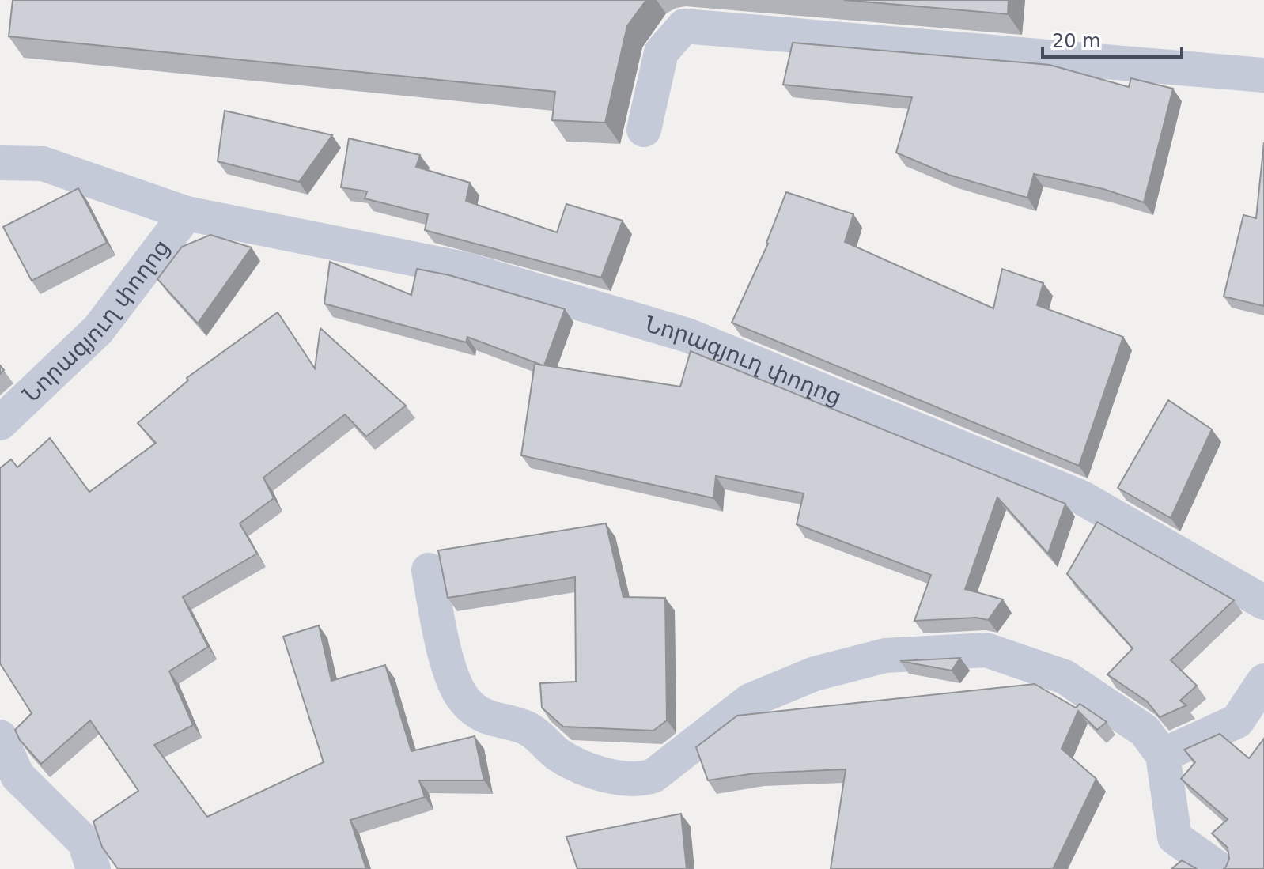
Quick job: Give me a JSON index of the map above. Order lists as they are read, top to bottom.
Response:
{
  "streets": {
    "street": ["Նորագյուղ փողոց"]
  },
  "scale_bar": "20 m"
}
